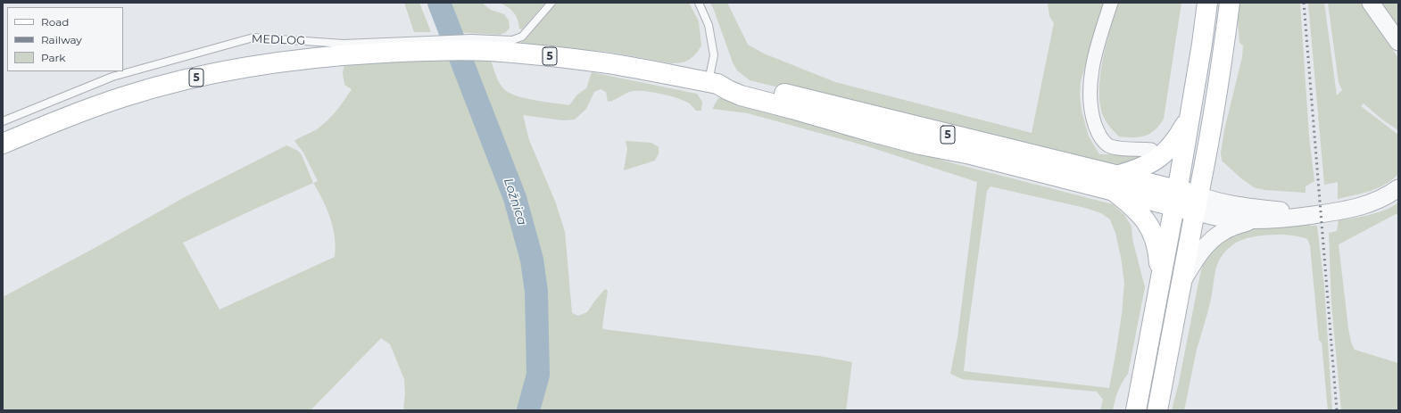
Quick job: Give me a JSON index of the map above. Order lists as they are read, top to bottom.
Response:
{
  "streets": {
    "main road": ["5"],
    "lane": ["MEDLOG"]
  },
  "water": ["Ložnica"],
  "legend": ["Road", "Railway", "Park"]
}
